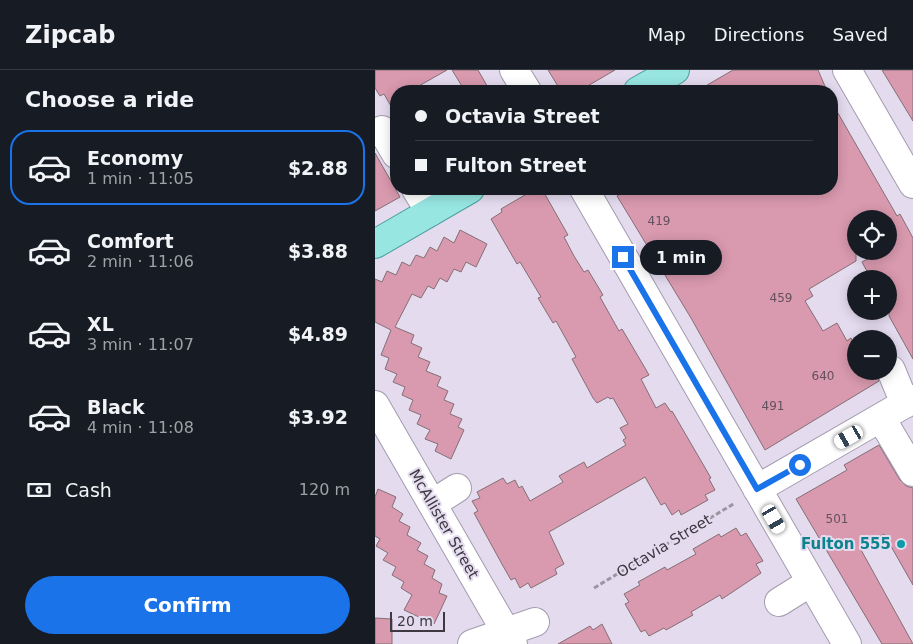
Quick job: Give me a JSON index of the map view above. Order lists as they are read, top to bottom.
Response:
{
  "streets": {
    "street": ["McAllister Street"],
    "path": ["Octavia Street"]
  },
  "places": ["Fulton 555"],
  "house_numbers": [
    "419",
    "459",
    "640",
    "491",
    "501"
  ],
  "scale_bar": "20 m",
  "page": {
    "header": "Zipcab",
    "nav": ["Map", "Directions", "Saved"],
    "heading": "Choose a ride",
    "banner": ["Octavia Street", "Fulton Street"],
    "list": [
      {
        "name": "Economy",
        "note": "1 min · 11:05",
        "value": "$2.88"
      },
      {
        "name": "Comfort",
        "note": "2 min · 11:06",
        "value": "$3.88"
      },
      {
        "name": "XL",
        "note": "3 min · 11:07",
        "value": "$4.89"
      },
      {
        "name": "Black",
        "note": "4 min · 11:08",
        "value": "$3.92"
      }
    ],
    "map_buttons": ["+", "−"],
    "bubble": "1 min",
    "pay": ["Cash", "120 m"],
    "buttons": "Confirm",
    "scale": "20 m"
  }
}
